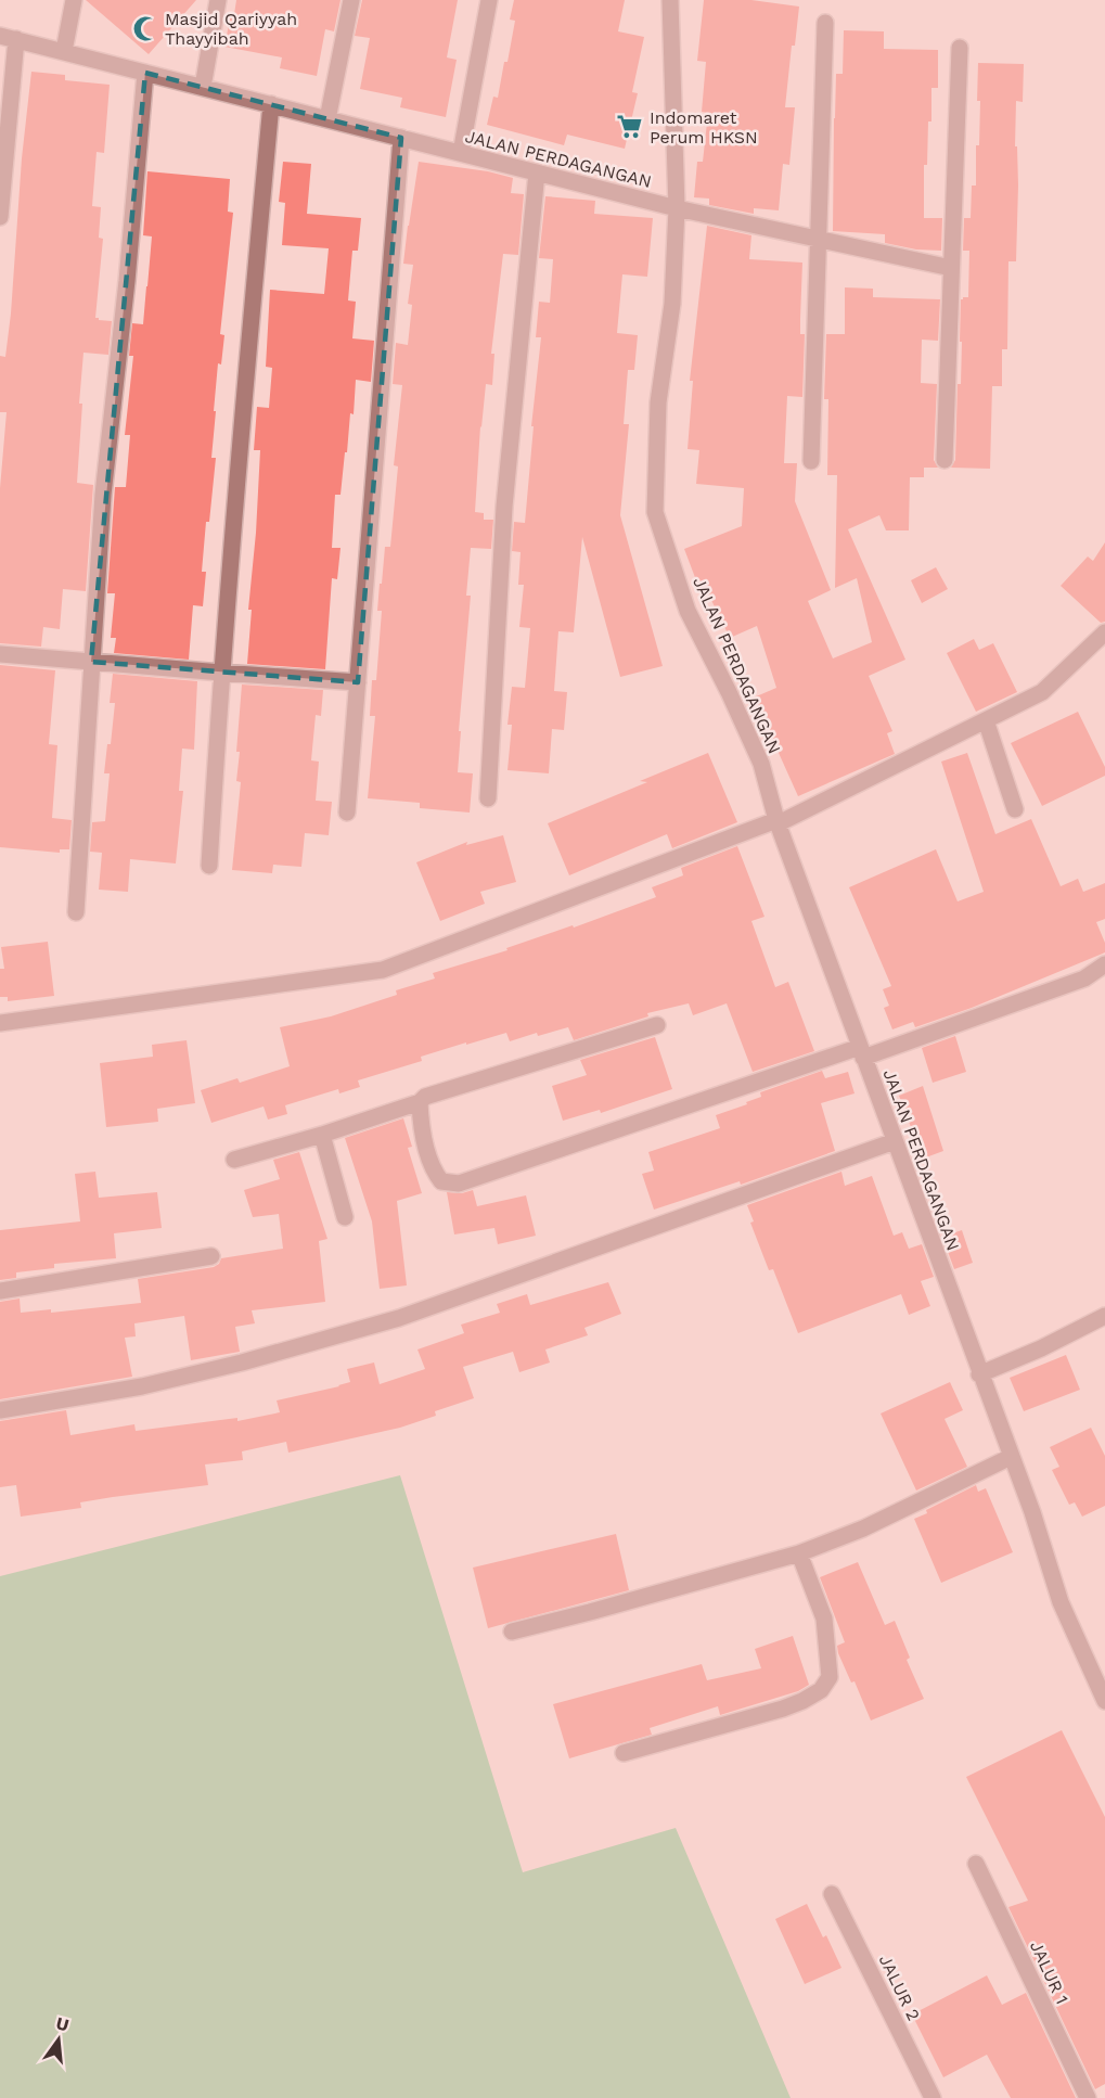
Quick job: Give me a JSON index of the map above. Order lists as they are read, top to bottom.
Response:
{
  "streets": {
    "street": ["JALAN PERDAGANGAN", "JALUR 1", "JALUR 2"]
  },
  "places": {
    "mosque": ["Masjid Qariyyah Thayyibah"],
    "supermarket": ["Indomaret Perum HKSN"]
  },
  "north": "top"
}
